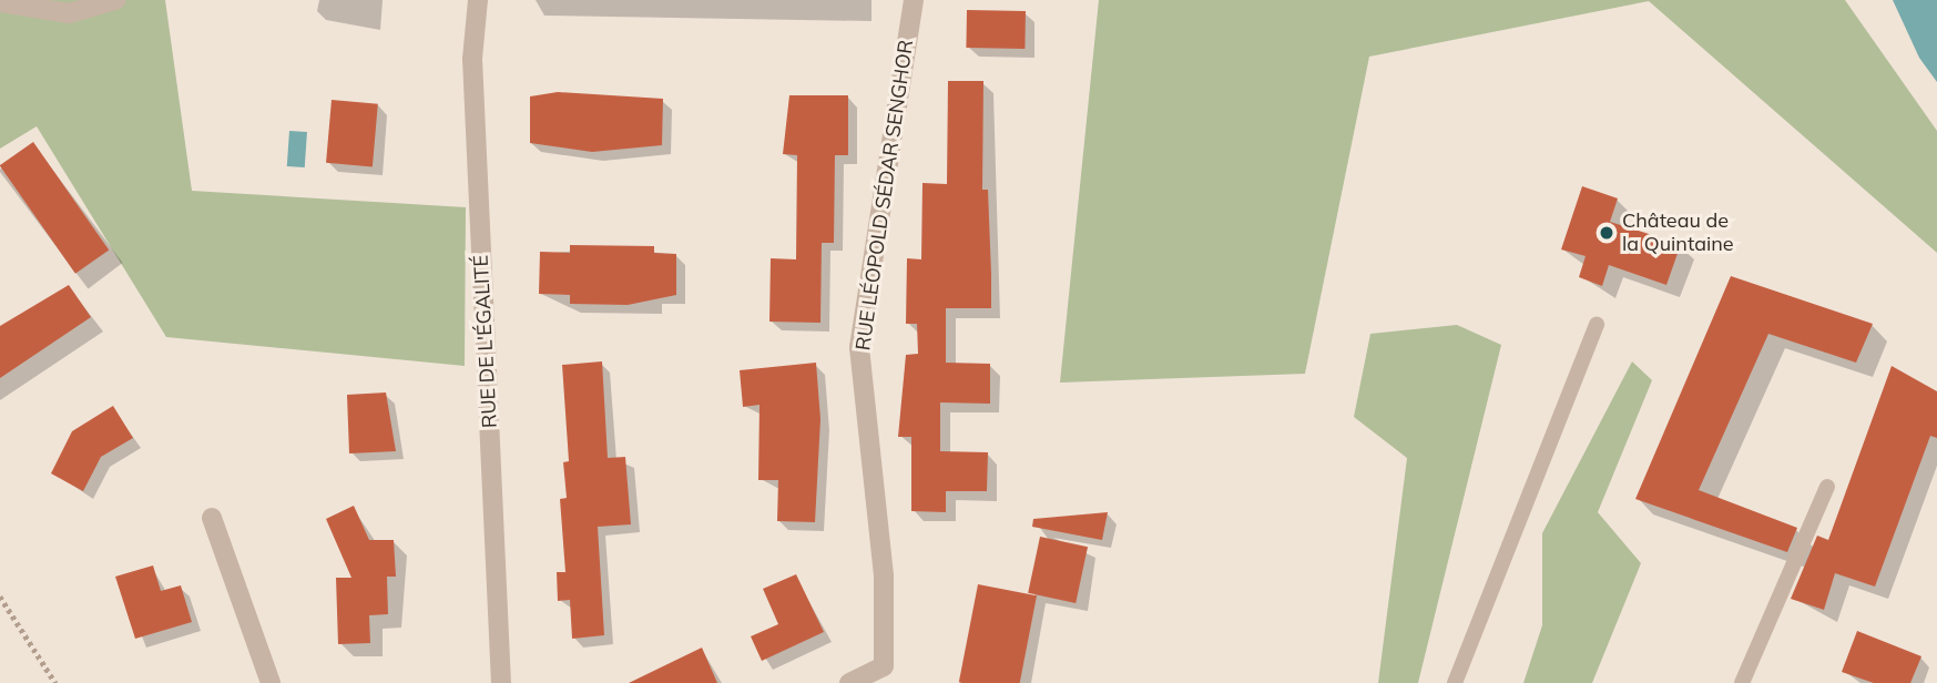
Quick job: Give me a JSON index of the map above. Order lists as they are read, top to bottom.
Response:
{
  "streets": {
    "street": ["RUE LÉOPOLD SÉDAR SENGHOR", "RUE DE L'ÉGALITÉ"]
  },
  "places": ["Château de la Quintaine"]
}
